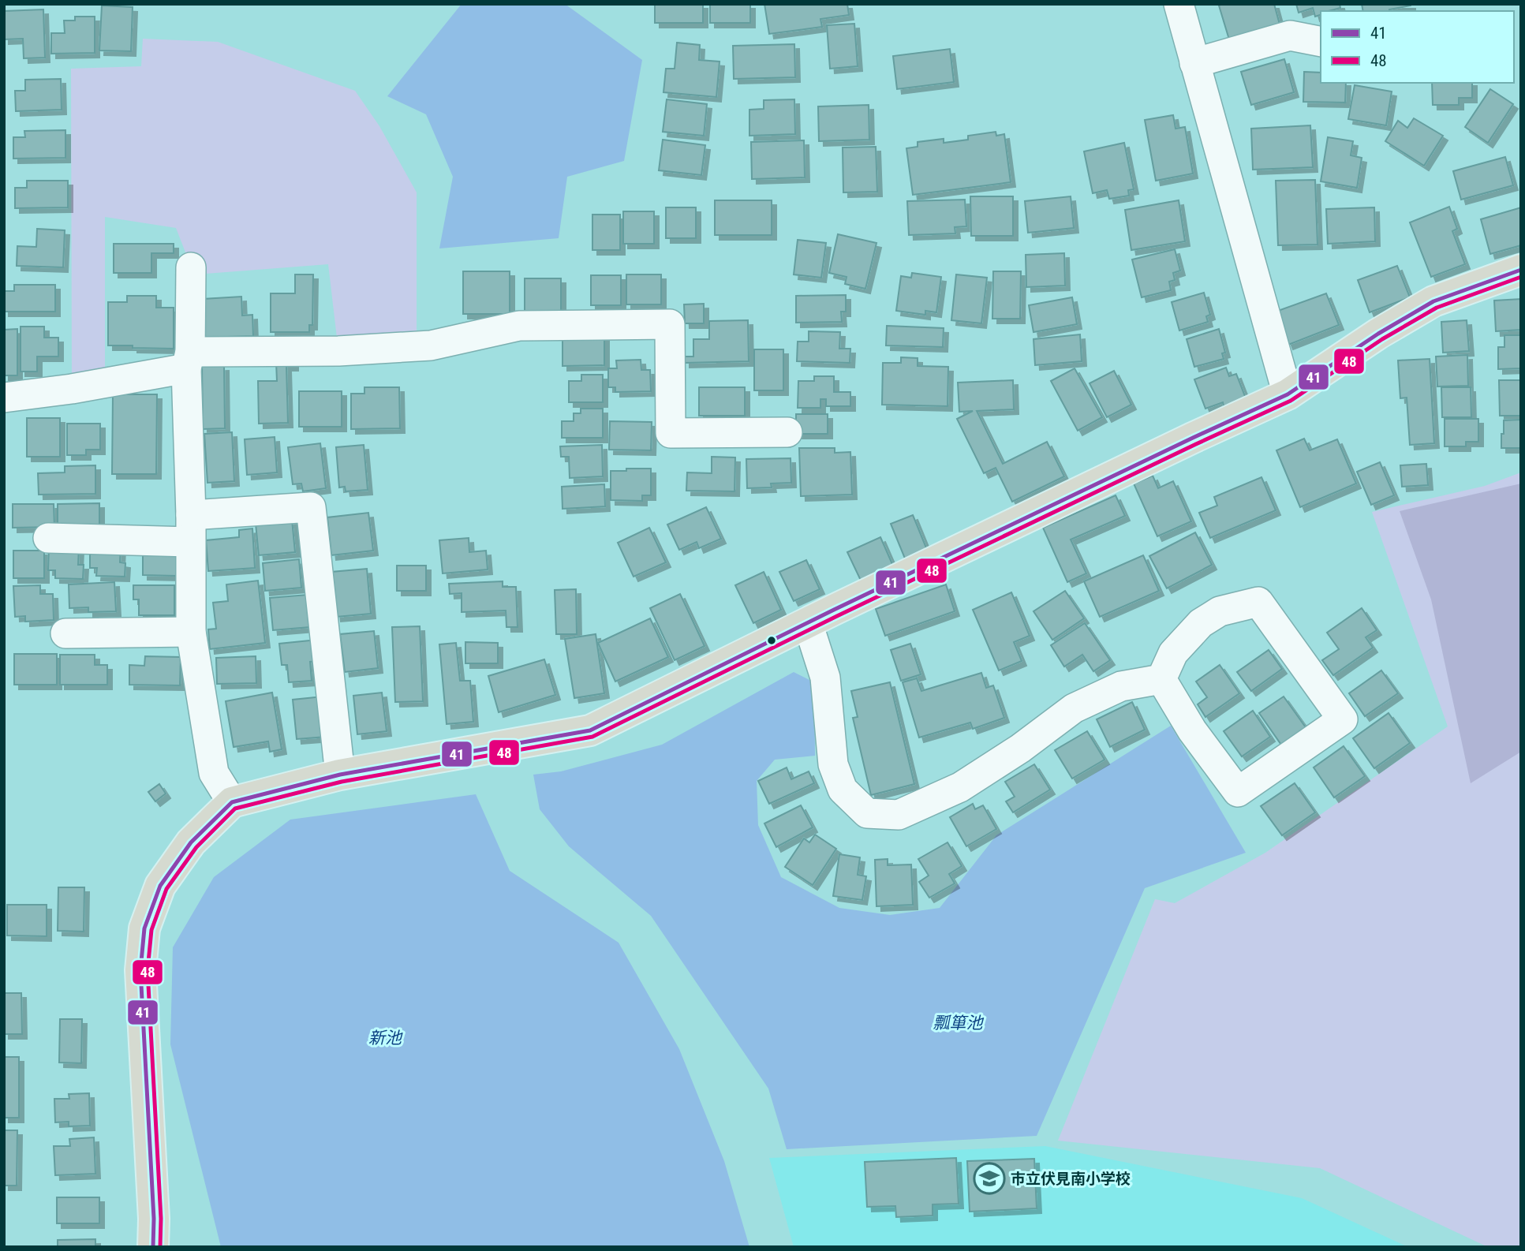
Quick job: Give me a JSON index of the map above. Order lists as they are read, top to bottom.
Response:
{
  "water": ["瓢箪池", "新池"],
  "places": {
    "school or university": ["市立伏見南小学校"]
  },
  "lines": ["transit line 41", "transit line 48"],
  "legend": ["41", "48"]
}
